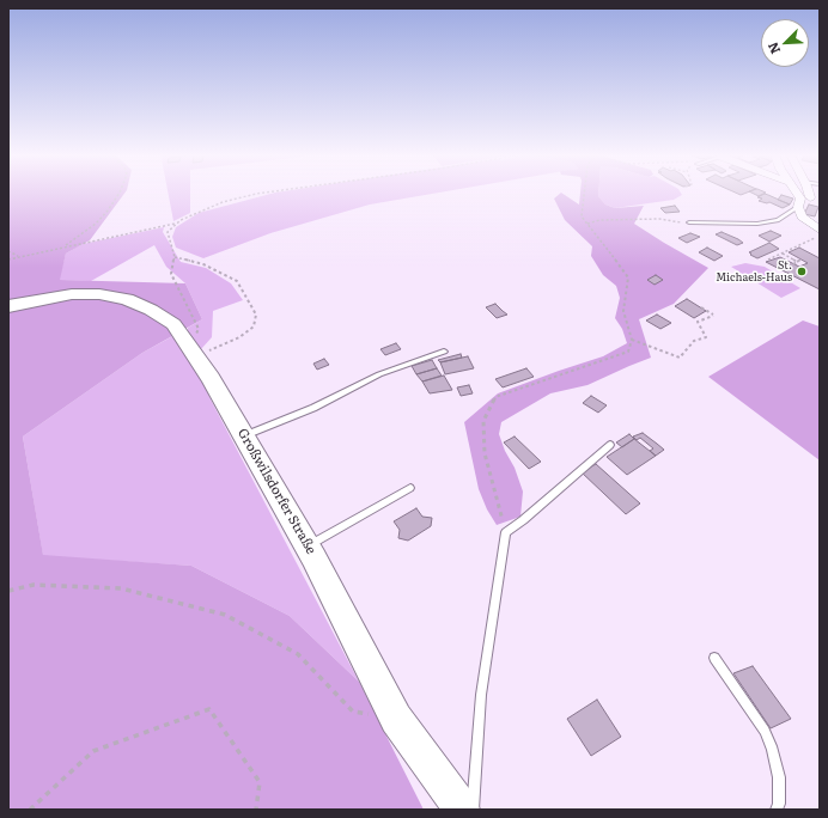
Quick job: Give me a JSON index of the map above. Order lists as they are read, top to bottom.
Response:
{
  "streets": {
    "street": ["Großwilsdorfer Straße"]
  },
  "places": ["St. Michaels-Haus"],
  "north": "bottom left"
}
